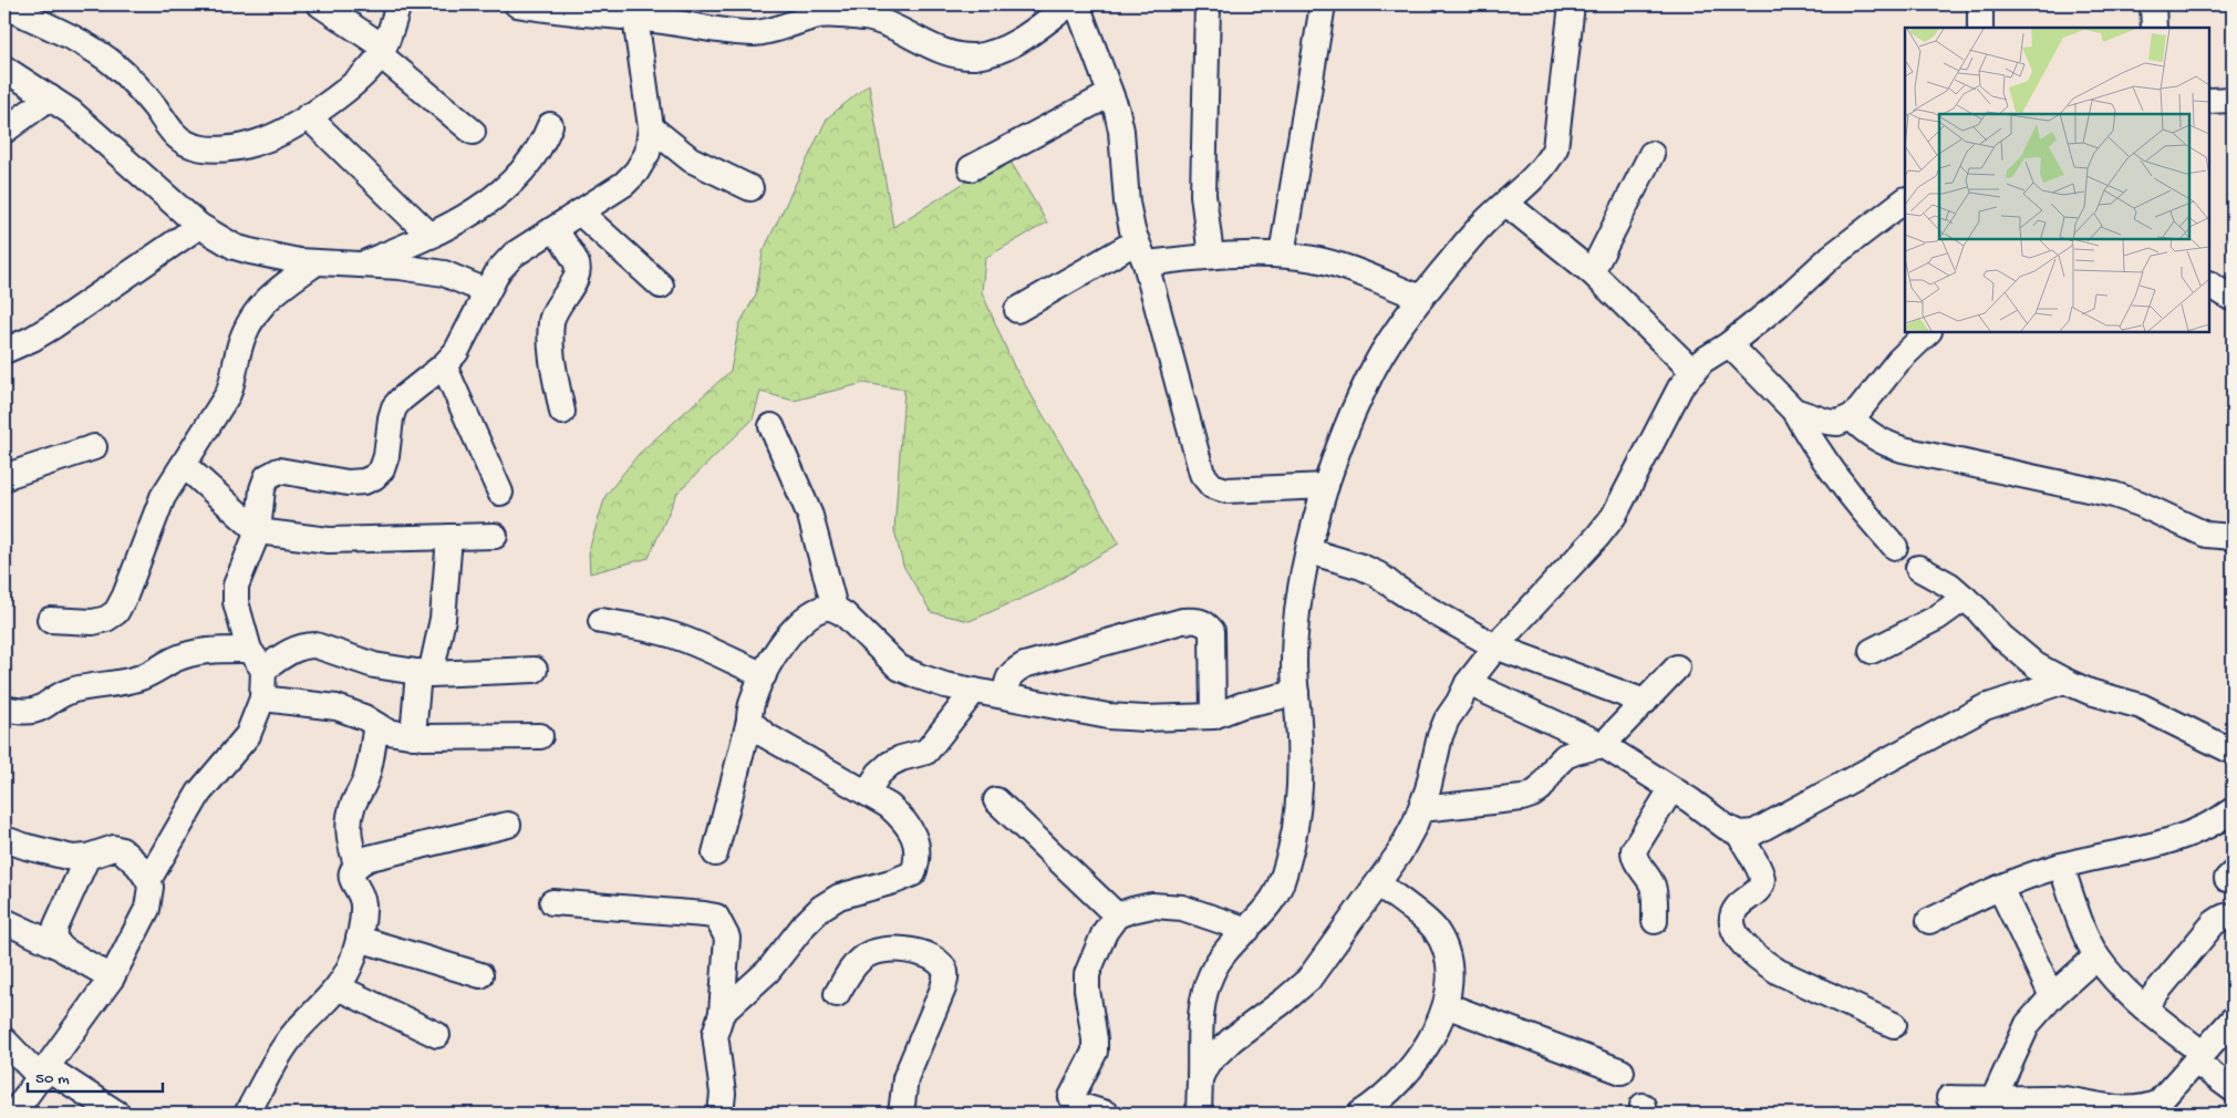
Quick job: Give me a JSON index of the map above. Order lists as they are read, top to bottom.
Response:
{
  "scale_bar": "50 m"
}
